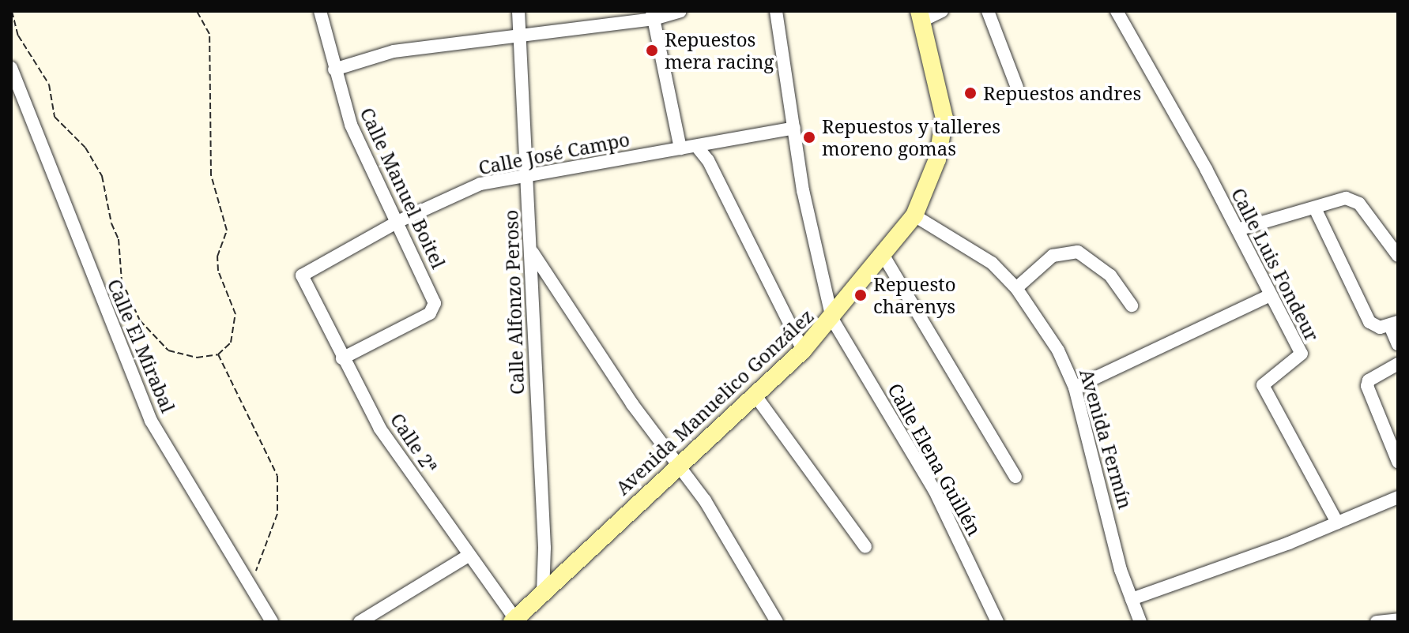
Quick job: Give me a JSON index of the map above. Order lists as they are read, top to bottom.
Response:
{
  "streets": {
    "street": [
      "Calle José Campo",
      "Calle Manuel Boitel",
      "Calle Luis Fondeur",
      "Calle Alfonzo Peroso",
      "Calle El Mirabal",
      "Avenida Manuelico González",
      "Avenida Fermín",
      "Calle 2ª",
      "Calle Elena Guillén"
    ]
  },
  "crossings": [
    ["Calle José Campo", "Calle Manuel Boitel"],
    ["Calle José Campo", "Calle Alfonzo Peroso"],
    ["Calle José Campo", "Calle 2ª"],
    ["Calle José Campo", "Calle Elena Guillén"],
    ["Calle Manuel Boitel", "Calle 2ª"],
    ["Calle Alfonzo Peroso", "Avenida Manuelico González"],
    ["Avenida Manuelico González", "Avenida Fermín"],
    ["Avenida Manuelico González", "Calle 2ª"],
    ["Avenida Manuelico González", "Calle Elena Guillén"]
  ],
  "places": [
    "Repuestos mera racing",
    "Repuestos andres",
    "Repuestos y talleres moreno gomas",
    "Repuesto charenys"
  ]
}
